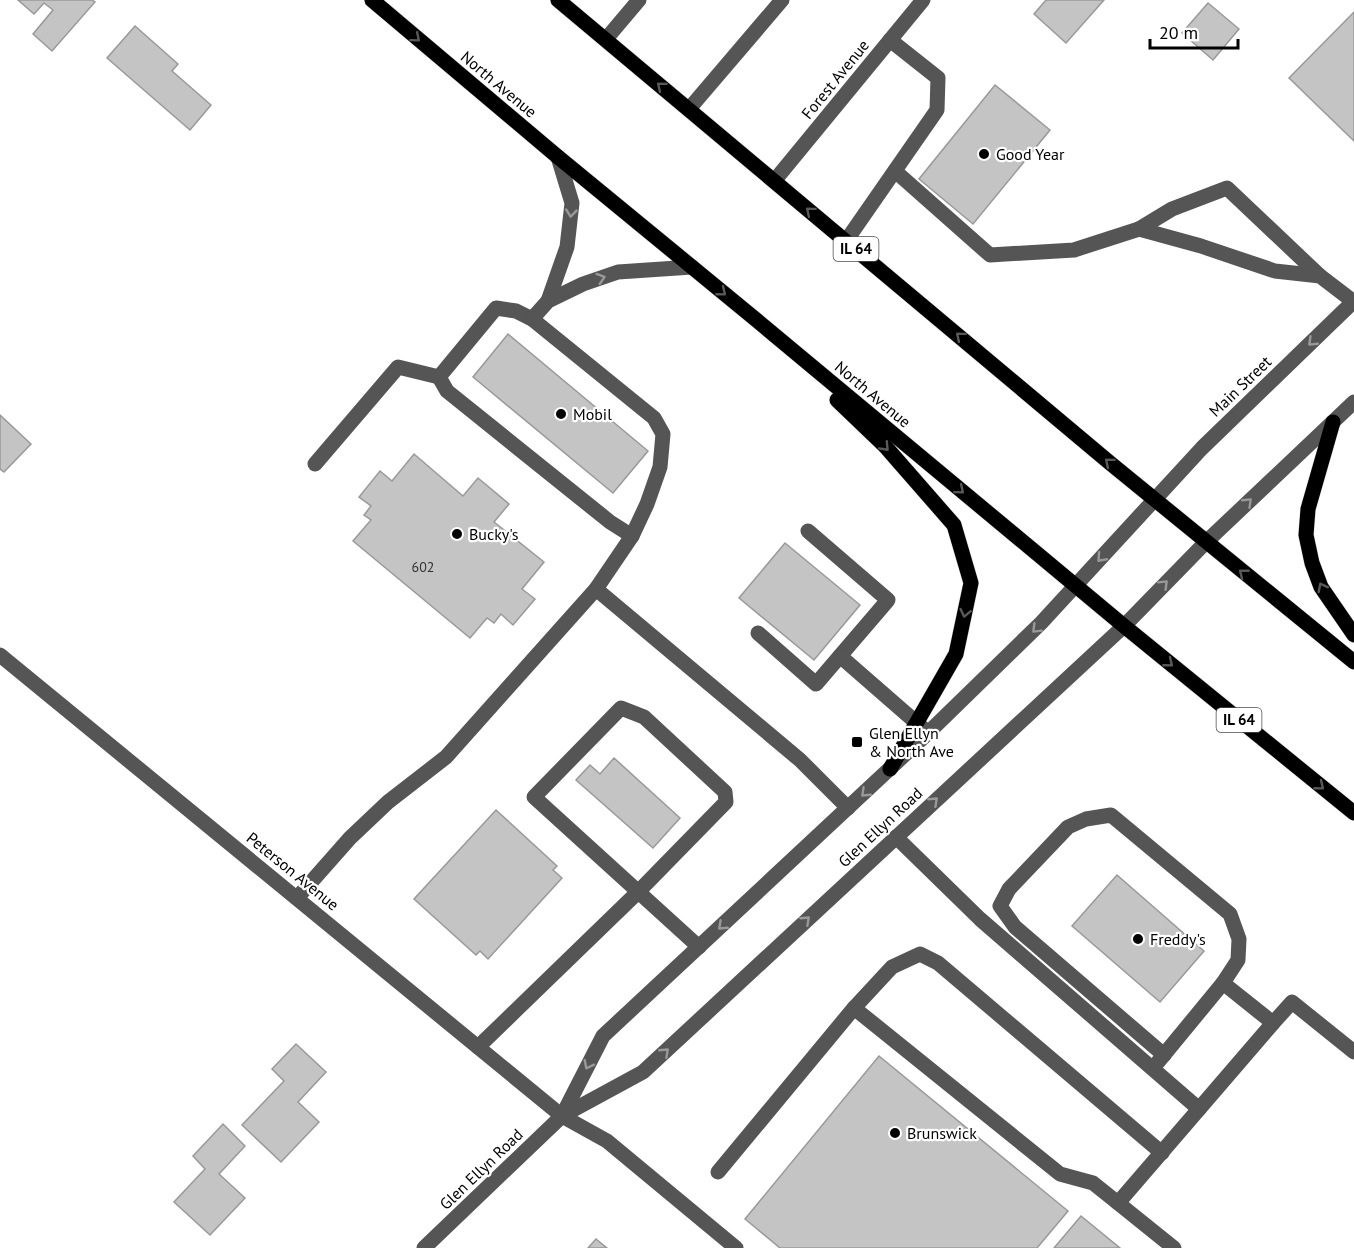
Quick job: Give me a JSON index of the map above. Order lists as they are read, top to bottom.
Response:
{
  "streets": {
    "main road": ["North Avenue", "IL 64"],
    "street": [
      "Forest Avenue",
      "Main Street",
      "Glen Ellyn Road",
      "Peterson Avenue"
    ]
  },
  "crossings": [
    ["Forest Avenue", "IL 64"],
    ["North Avenue", "Glen Ellyn Road"],
    ["IL 64", "Main Street"],
    ["IL 64", "Glen Ellyn Road"],
    ["Glen Ellyn Road", "Peterson Avenue"]
  ],
  "places": {
    "other": [
      "Good Year",
      "Mobil",
      "Bucky's",
      "Freddy's",
      "Brunswick"
    ],
    "transit": ["Glen Ellyn & North Ave"]
  },
  "house_numbers": ["602"],
  "scale_bar": "20 m"
}
